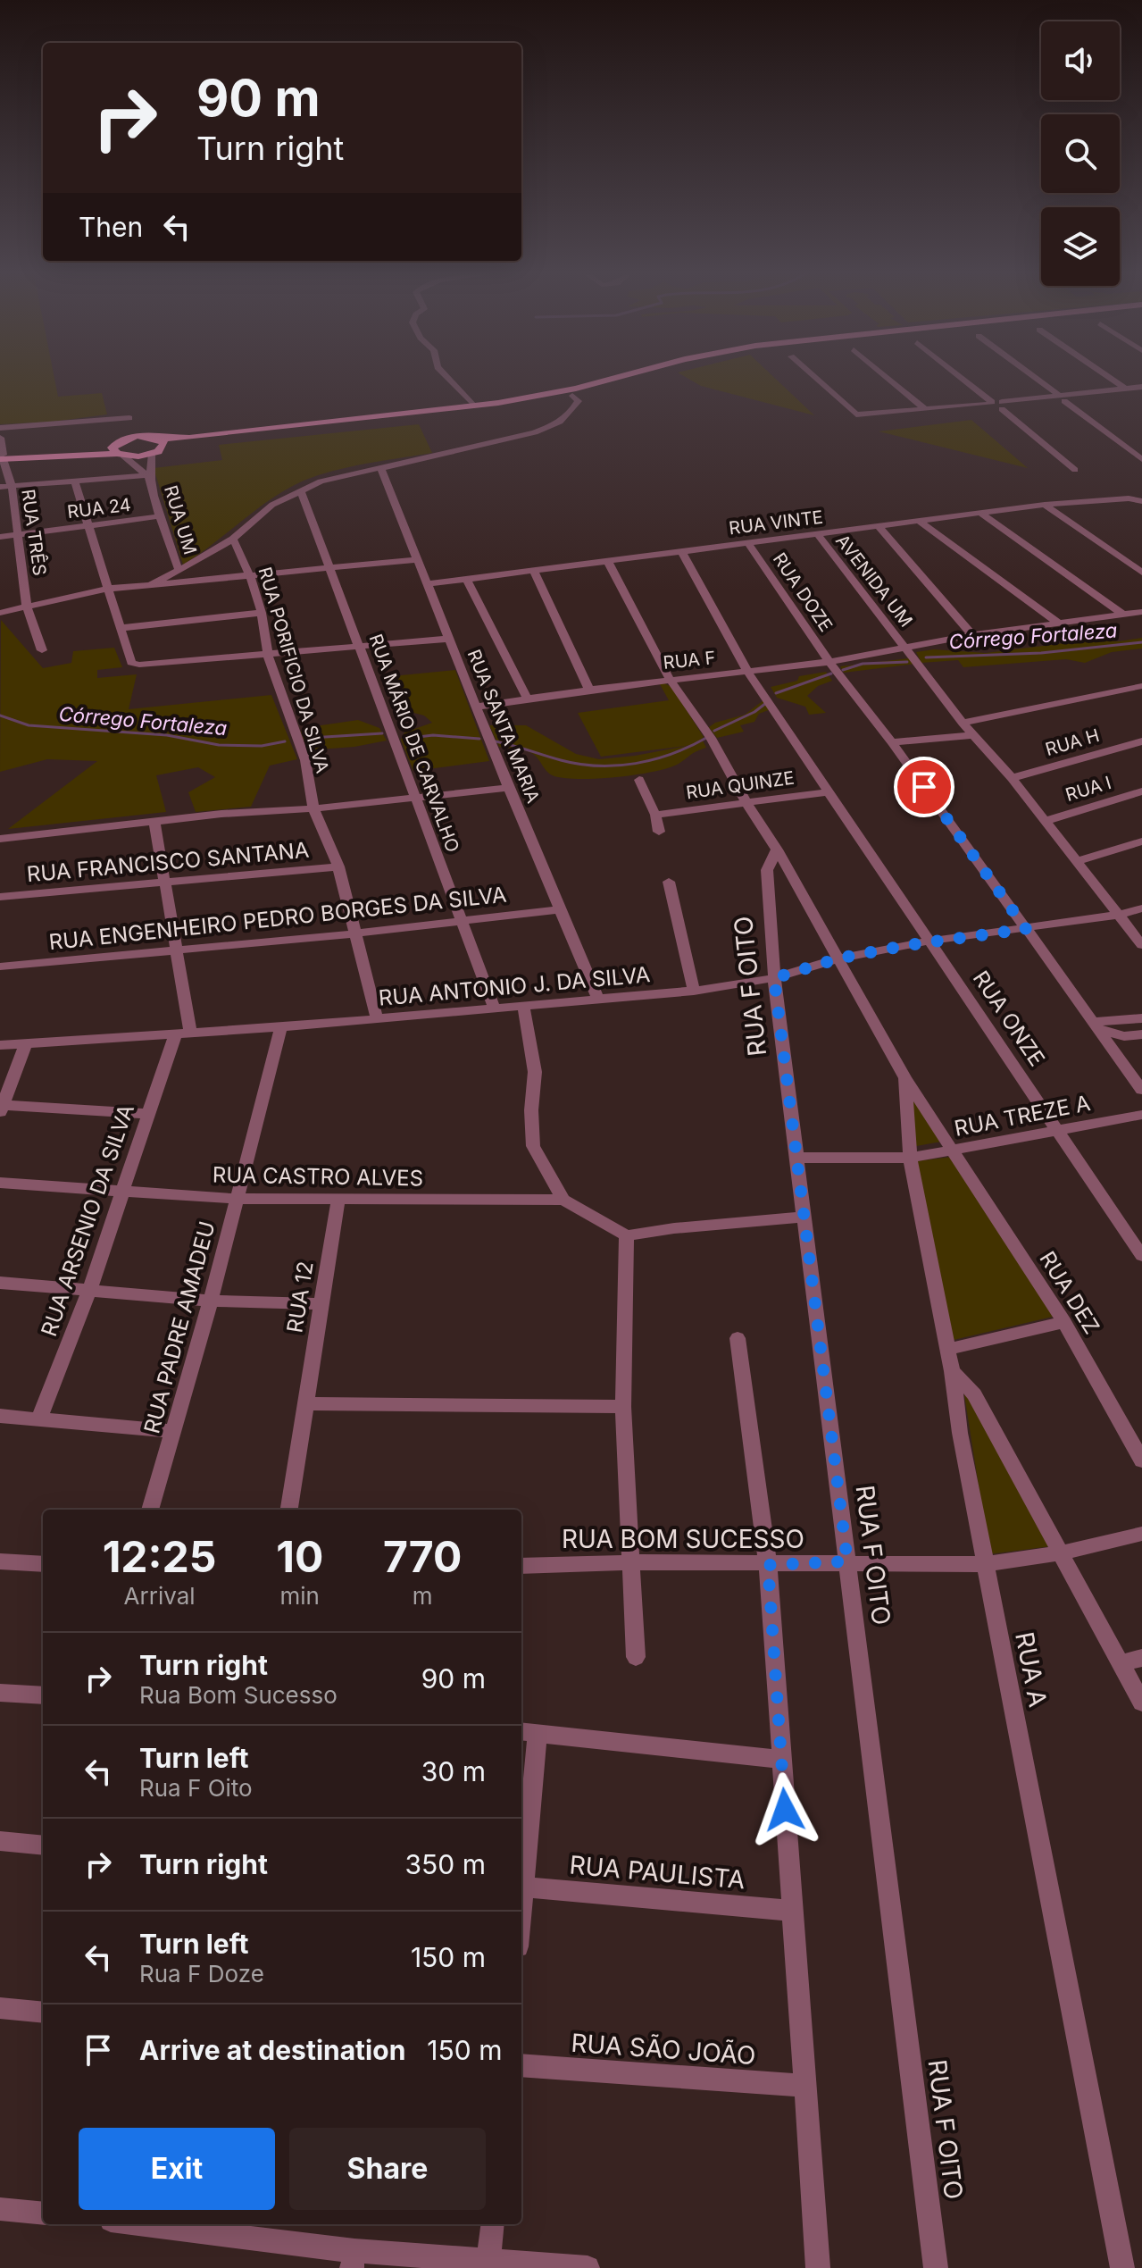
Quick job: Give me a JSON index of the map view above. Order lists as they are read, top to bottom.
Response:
{
  "streets": {
    "street": [
      "RUA 24",
      "RUA UM",
      "RUA VINTE",
      "RUA TRÊS",
      "AVENIDA UM",
      "RUA DOZE",
      "RUA F",
      "RUA PORIFICIO DA SILVA",
      "RUA SANTA MARIA",
      "RUA H",
      "RUA MÁRIO DE CARVALHO",
      "RUA QUINZE",
      "RUA I",
      "RUA FRANCISCO SANTANA",
      "RUA ENGENHEIRO PEDRO BORGES DA SILVA",
      "RUA ANTONIO J. DA SILVA",
      "RUA F OITO",
      "RUA ONZE",
      "RUA TREZE A",
      "RUA CASTRO ALVES",
      "RUA ARSENIO DA SILVA",
      "RUA DEZ",
      "RUA 12",
      "RUA PADRE AMADEU",
      "RUA BOM SUCESSO",
      "RUA A",
      "RUA PAULISTA",
      "RUA SÃO JOÃO"
    ]
  },
  "crossings": [
    ["RUA 24", "RUA UM"],
    ["RUA 24", "RUA TRÊS"],
    ["RUA VINTE", "AVENIDA UM"],
    ["RUA VINTE", "RUA DOZE"],
    ["RUA VINTE", "RUA SANTA MARIA"],
    ["RUA VINTE", "RUA ONZE"],
    ["RUA VINTE", "RUA DEZ"],
    ["AVENIDA UM", "RUA F"],
    ["AVENIDA UM", "RUA H"],
    ["AVENIDA UM", "RUA I"],
    ["RUA DOZE", "RUA F"],
    ["RUA DOZE", "RUA ANTONIO J. DA SILVA"],
    ["RUA F", "RUA SANTA MARIA"],
    ["RUA F", "RUA ONZE"],
    ["RUA F", "RUA DEZ"],
    ["RUA PORIFICIO DA SILVA", "RUA FRANCISCO SANTANA"],
    ["RUA PORIFICIO DA SILVA", "RUA ENGENHEIRO PEDRO BORGES DA SILVA"],
    ["RUA PORIFICIO DA SILVA", "RUA ANTONIO J. DA SILVA"],
    ["RUA SANTA MARIA", "RUA ENGENHEIRO PEDRO BORGES DA SILVA"],
    ["RUA SANTA MARIA", "RUA ANTONIO J. DA SILVA"],
    ["RUA MÁRIO DE CARVALHO", "RUA ENGENHEIRO PEDRO BORGES DA SILVA"],
    ["RUA MÁRIO DE CARVALHO", "RUA ANTONIO J. DA SILVA"],
    ["RUA QUINZE", "RUA ONZE"],
    ["RUA QUINZE", "RUA DEZ"],
    ["RUA ANTONIO J. DA SILVA", "RUA F OITO"],
    ["RUA ANTONIO J. DA SILVA", "RUA ONZE"],
    ["RUA ANTONIO J. DA SILVA", "RUA ARSENIO DA SILVA"],
    ["RUA ANTONIO J. DA SILVA", "RUA DEZ"],
    ["RUA ANTONIO J. DA SILVA", "RUA PADRE AMADEU"],
    ["RUA F OITO", "RUA TREZE A"],
    ["RUA F OITO", "RUA DEZ"],
    ["RUA F OITO", "RUA BOM SUCESSO"],
    ["RUA ONZE", "RUA TREZE A"],
    ["RUA TREZE A", "RUA DEZ"],
    ["RUA TREZE A", "RUA A"],
    ["RUA CASTRO ALVES", "RUA ARSENIO DA SILVA"],
    ["RUA CASTRO ALVES", "RUA 12"],
    ["RUA CASTRO ALVES", "RUA PADRE AMADEU"],
    ["RUA DEZ", "RUA A"],
    ["RUA BOM SUCESSO", "RUA A"]
  ],
  "water": ["Córrego Fortaleza"],
  "page": {
    "turn": ["90 m", "Turn right"],
    "then": "Then",
    "eta": [
      "12:25",
      "Arrival",
      "10",
      "min",
      "770",
      "m"
    ],
    "list": [
      {
        "name": "Turn right",
        "note": "Rua Bom Sucesso",
        "value": "90 m"
      },
      {
        "name": "Turn left",
        "note": "Rua F Oito",
        "value": "30 m"
      },
      {
        "name": "Turn right",
        "value": "350 m"
      },
      {
        "name": "Turn left",
        "note": "Rua F Doze",
        "value": "150 m"
      },
      {
        "name": "Arrive at destination",
        "value": "150 m"
      }
    ],
    "buttons": ["Exit", "Share"]
  }
}
